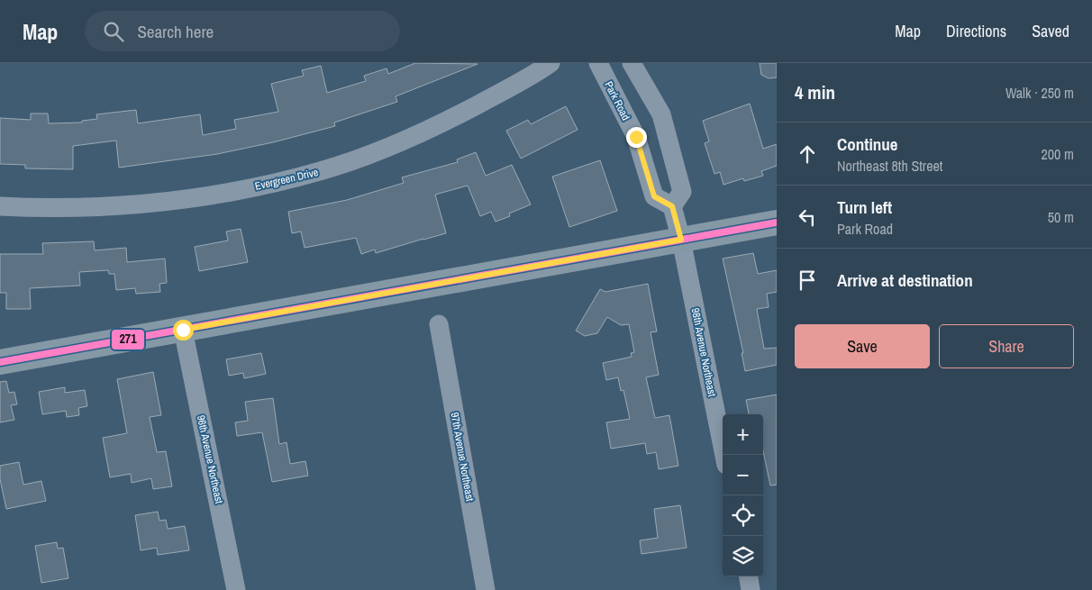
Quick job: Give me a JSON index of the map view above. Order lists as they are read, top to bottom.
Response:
{
  "streets": {
    "street": [
      "Park Road",
      "Evergreen Drive",
      "98th Avenue Northeast",
      "97th Avenue Northeast",
      "96th Avenue Northeast"
    ]
  },
  "lines": ["transit line 271"],
  "page": {
    "header": "Map",
    "search": "Search here",
    "nav": ["Map", "Directions", "Saved"],
    "heading": ["4 min", "Walk · 250 m"],
    "list": [
      ["Continue", "Northeast 8th Street", "200 m"],
      ["Turn left", "Park Road", "50 m"],
      "Arrive at destination"
    ],
    "buttons": ["Save", "Share"],
    "map_buttons": ["+", "−"]
  }
}
